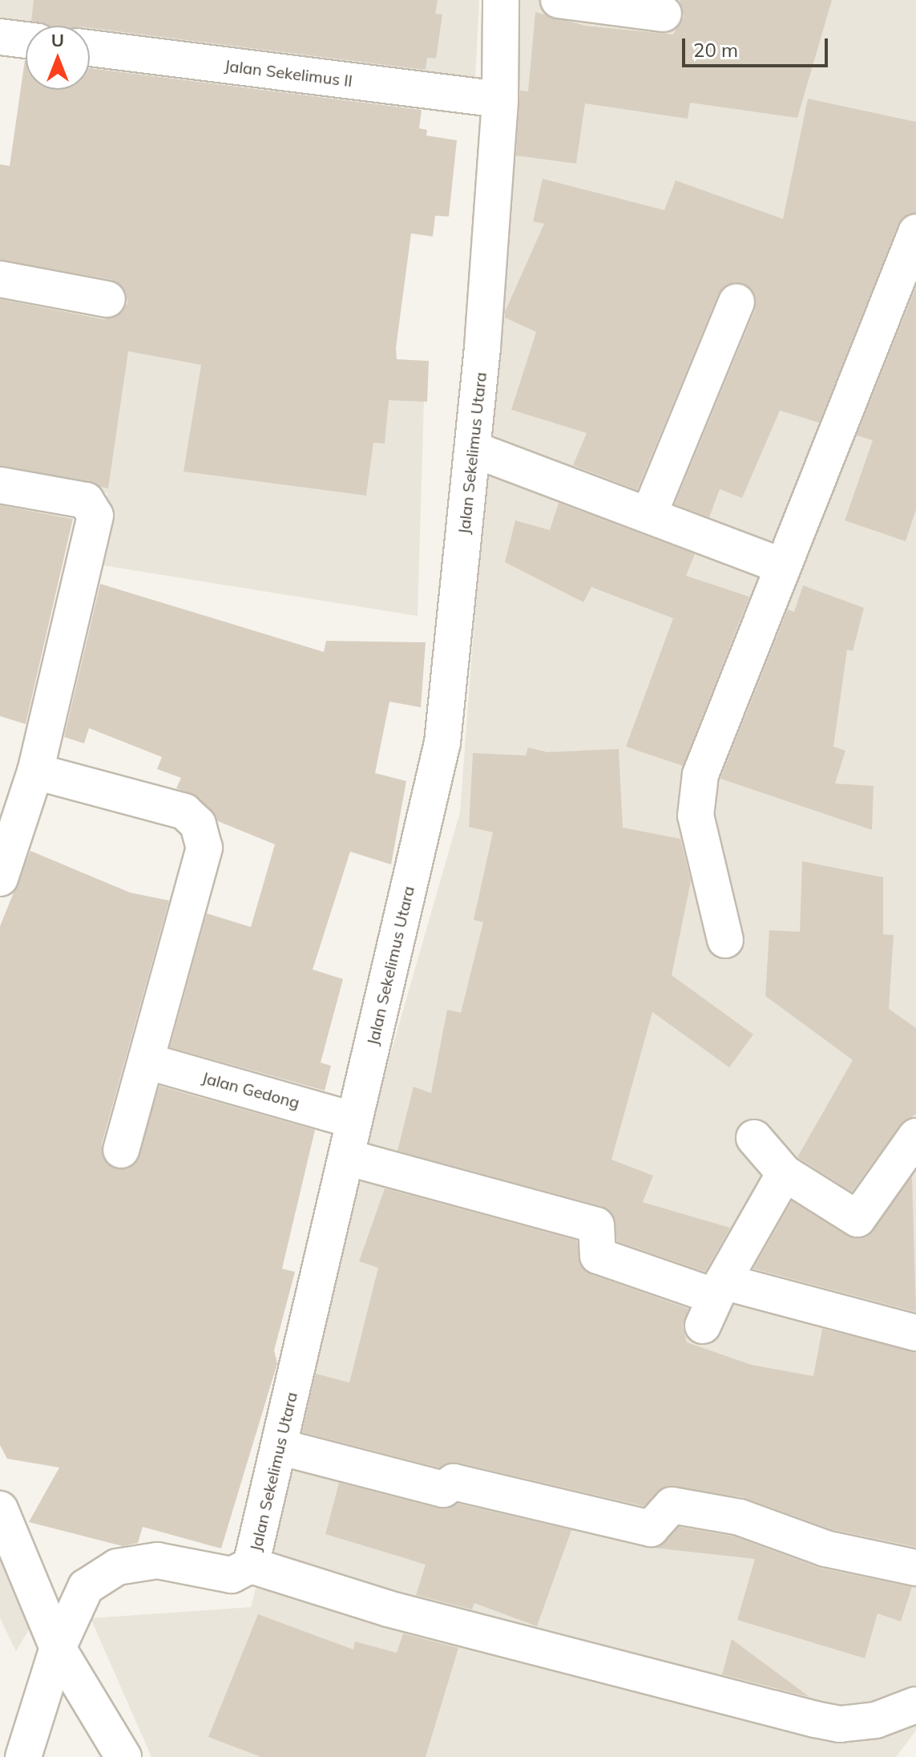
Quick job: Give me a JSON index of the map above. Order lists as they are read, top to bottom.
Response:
{
  "streets": {
    "street": ["Jalan Sekelimus II", "Jalan Sekelimus Utara", "Jalan Gedong"]
  },
  "crossings": [
    ["Jalan Sekelimus II", "Jalan Sekelimus Utara"],
    ["Jalan Sekelimus Utara", "Jalan Gedong"]
  ],
  "scale_bar": "20 m",
  "north": "top"
}
